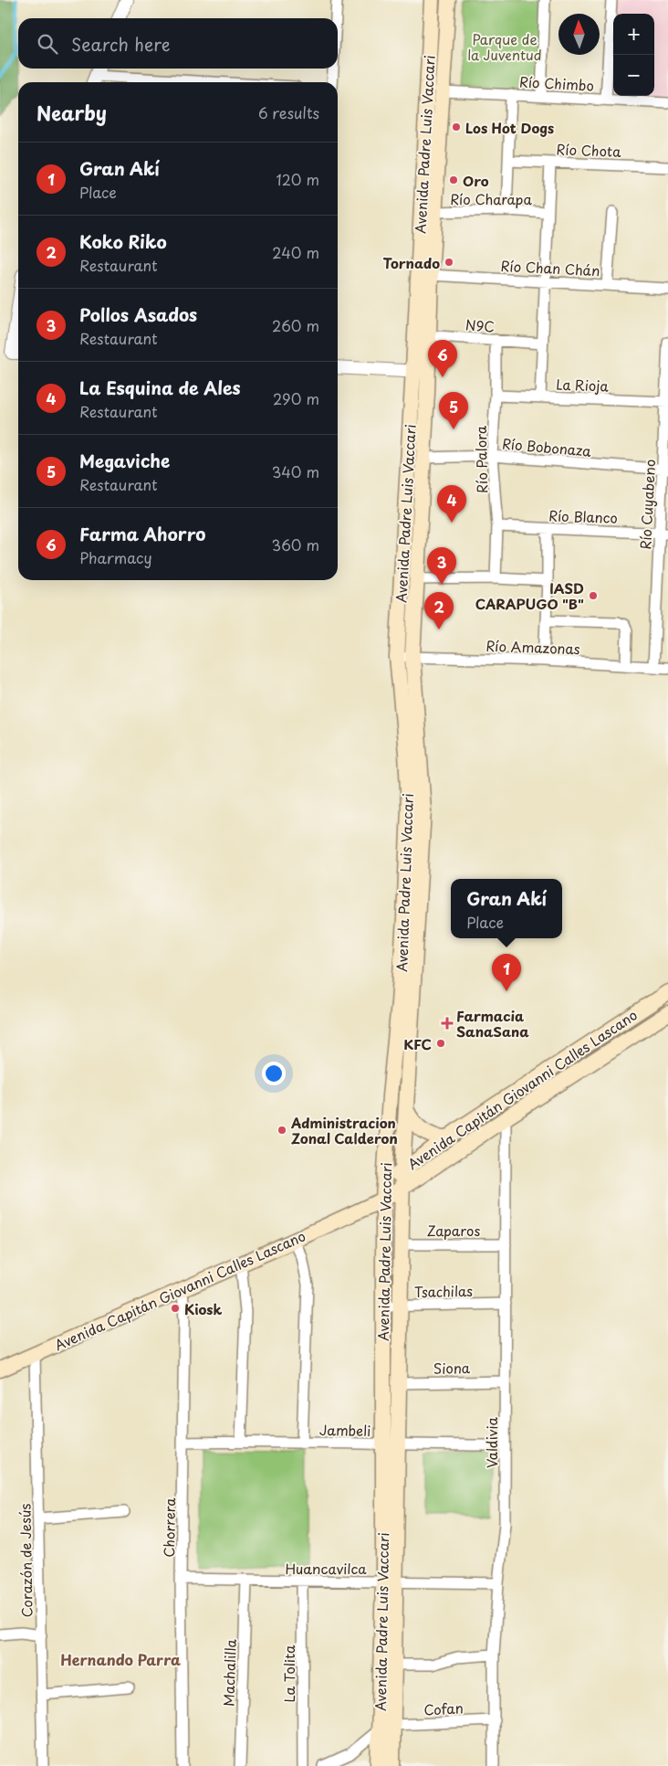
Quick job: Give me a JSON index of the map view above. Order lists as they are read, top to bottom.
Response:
{
  "streets": {
    "main road": ["Avenida Padre Luis Vaccari", "Avenida Capitán Giovanni Calles Lascano"],
    "street": [
      "Río Chimbo",
      "Río Chota",
      "Río Charapa",
      "Río Chan Chán",
      "N9C",
      "La Rioja",
      "Río Bobonaza",
      "Río Palora",
      "Río Cuyabeno",
      "Río Blanco",
      "Río Amazonas",
      "Zaparos",
      "Tsachilas",
      "Siona",
      "Jambeli",
      "Valdivia",
      "Chorrera",
      "Corazón de Jesús",
      "Huancavilca",
      "Machalilla",
      "La Tolita",
      "Cofan"
    ]
  },
  "crossings": [
    ["Río Chimbo", "Avenida Padre Luis Vaccari"],
    ["Avenida Padre Luis Vaccari", "Río Charapa"],
    ["Avenida Padre Luis Vaccari", "Río Chan Chán"],
    ["Avenida Padre Luis Vaccari", "N9C"],
    ["Avenida Padre Luis Vaccari", "Río Bobonaza"],
    ["Avenida Padre Luis Vaccari", "Río Amazonas"],
    ["Avenida Padre Luis Vaccari", "Avenida Capitán Giovanni Calles Lascano"],
    ["Avenida Padre Luis Vaccari", "Zaparos"],
    ["Avenida Padre Luis Vaccari", "Tsachilas"],
    ["Avenida Padre Luis Vaccari", "Siona"],
    ["Avenida Padre Luis Vaccari", "Jambeli"],
    ["Avenida Padre Luis Vaccari", "Huancavilca"],
    ["Avenida Padre Luis Vaccari", "Cofan"],
    ["N9C", "Río Palora"],
    ["La Rioja", "Río Palora"],
    ["La Rioja", "Río Cuyabeno"],
    ["Río Bobonaza", "Río Palora"],
    ["Río Bobonaza", "Río Cuyabeno"],
    ["Río Palora", "Río Blanco"],
    ["Río Cuyabeno", "Río Blanco"],
    ["Río Cuyabeno", "Río Amazonas"],
    ["Avenida Capitán Giovanni Calles Lascano", "Valdivia"],
    ["Avenida Capitán Giovanni Calles Lascano", "Chorrera"],
    ["Avenida Capitán Giovanni Calles Lascano", "Corazón de Jesús"],
    ["Zaparos", "Valdivia"],
    ["Tsachilas", "Valdivia"],
    ["Siona", "Valdivia"],
    ["Jambeli", "Valdivia"],
    ["Jambeli", "Chorrera"],
    ["Valdivia", "Huancavilca"],
    ["Valdivia", "Cofan"],
    ["Chorrera", "Huancavilca"],
    ["Huancavilca", "Machalilla"],
    ["Huancavilca", "La Tolita"]
  ],
  "districts": ["Hernando Parra"],
  "parks": ["Parque de la Juventud"],
  "places": {
    "other": [
      "Los Hot Dogs",
      "Oro",
      "Tornado",
      "IASD CARAPUGO \"B\"",
      "KFC",
      "Administracion Zonal Calderon",
      "Kiosk"
    ],
    "health": ["Farmacia SanaSana"]
  },
  "north": "top",
  "page": {
    "map_buttons": ["+", "−"],
    "search": "Search here",
    "heading": ["Nearby", "6 results"],
    "list": [
      {
        "mark": "1",
        "name": "Gran Akí",
        "note": "Place",
        "value": "120 m"
      },
      {
        "mark": "2",
        "name": "Koko Riko",
        "note": "Restaurant",
        "value": "240 m"
      },
      {
        "mark": "3",
        "name": "Pollos Asados",
        "note": "Restaurant",
        "value": "260 m"
      },
      {
        "mark": "4",
        "name": "La Esquina de Ales",
        "note": "Restaurant",
        "value": "290 m"
      },
      {
        "mark": "5",
        "name": "Megaviche",
        "note": "Restaurant",
        "value": "340 m"
      },
      {
        "mark": "6",
        "name": "Farma Ahorro",
        "note": "Pharmacy",
        "value": "360 m"
      }
    ],
    "pins": [
      "6",
      "5",
      "4",
      "3",
      "2",
      "1"
    ],
    "popup": ["Gran Akí", "Place"]
  }
}
